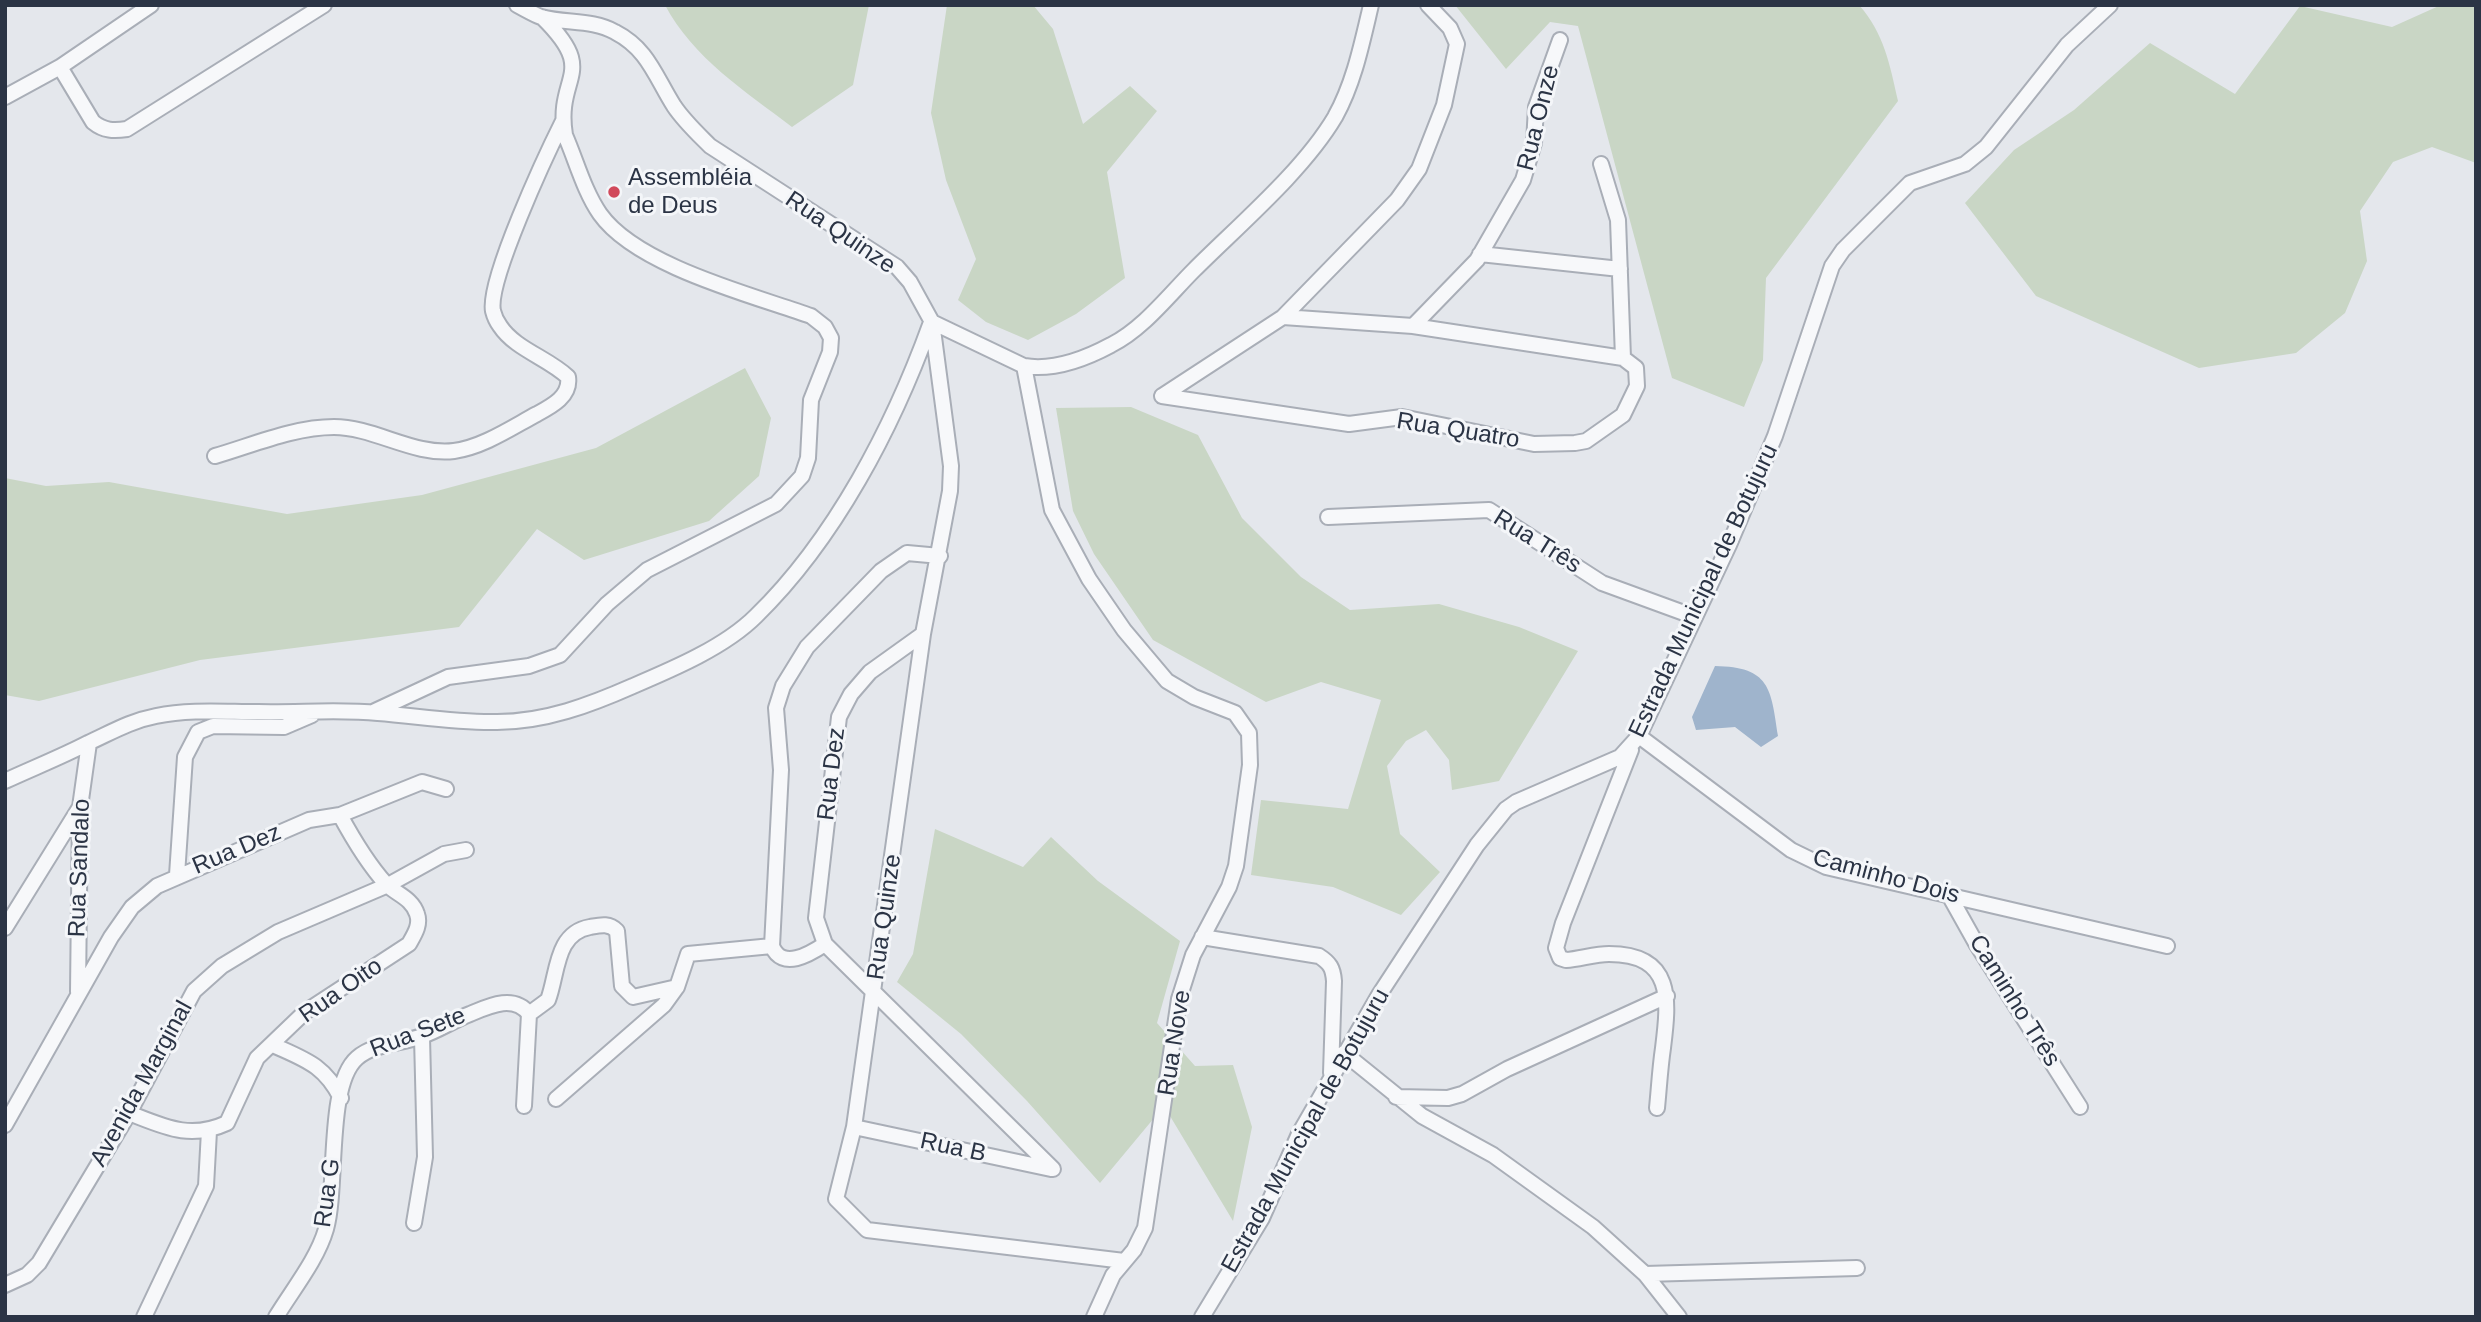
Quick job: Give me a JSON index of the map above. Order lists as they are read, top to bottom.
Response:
{
  "streets": {
    "street": [
      "Rua Onze",
      "Rua Quinze",
      "Rua Quatro",
      "Rua Três",
      "Estrada Municipal de Botujuru",
      "Rua Dez",
      "Rua Sandalo",
      "Caminho Dois",
      "Rua Oito",
      "Caminho Três",
      "Rua Sete",
      "Rua Nove",
      "Avenida Marginal",
      "Rua B",
      "Rua G"
    ]
  },
  "crossings": [
    ["Rua Quinze", "Rua Dez"],
    ["Rua Quinze", "Rua Nove"],
    ["Rua Quinze", "Rua B"],
    ["Rua Três", "Estrada Municipal de Botujuru"],
    ["Estrada Municipal de Botujuru", "Caminho Dois"],
    ["Rua Dez", "Rua Sandalo"],
    ["Caminho Dois", "Caminho Três"],
    ["Rua Oito", "Avenida Marginal"],
    ["Rua Sete", "Rua G"]
  ],
  "places": ["Assembléia de Deus"]
}
